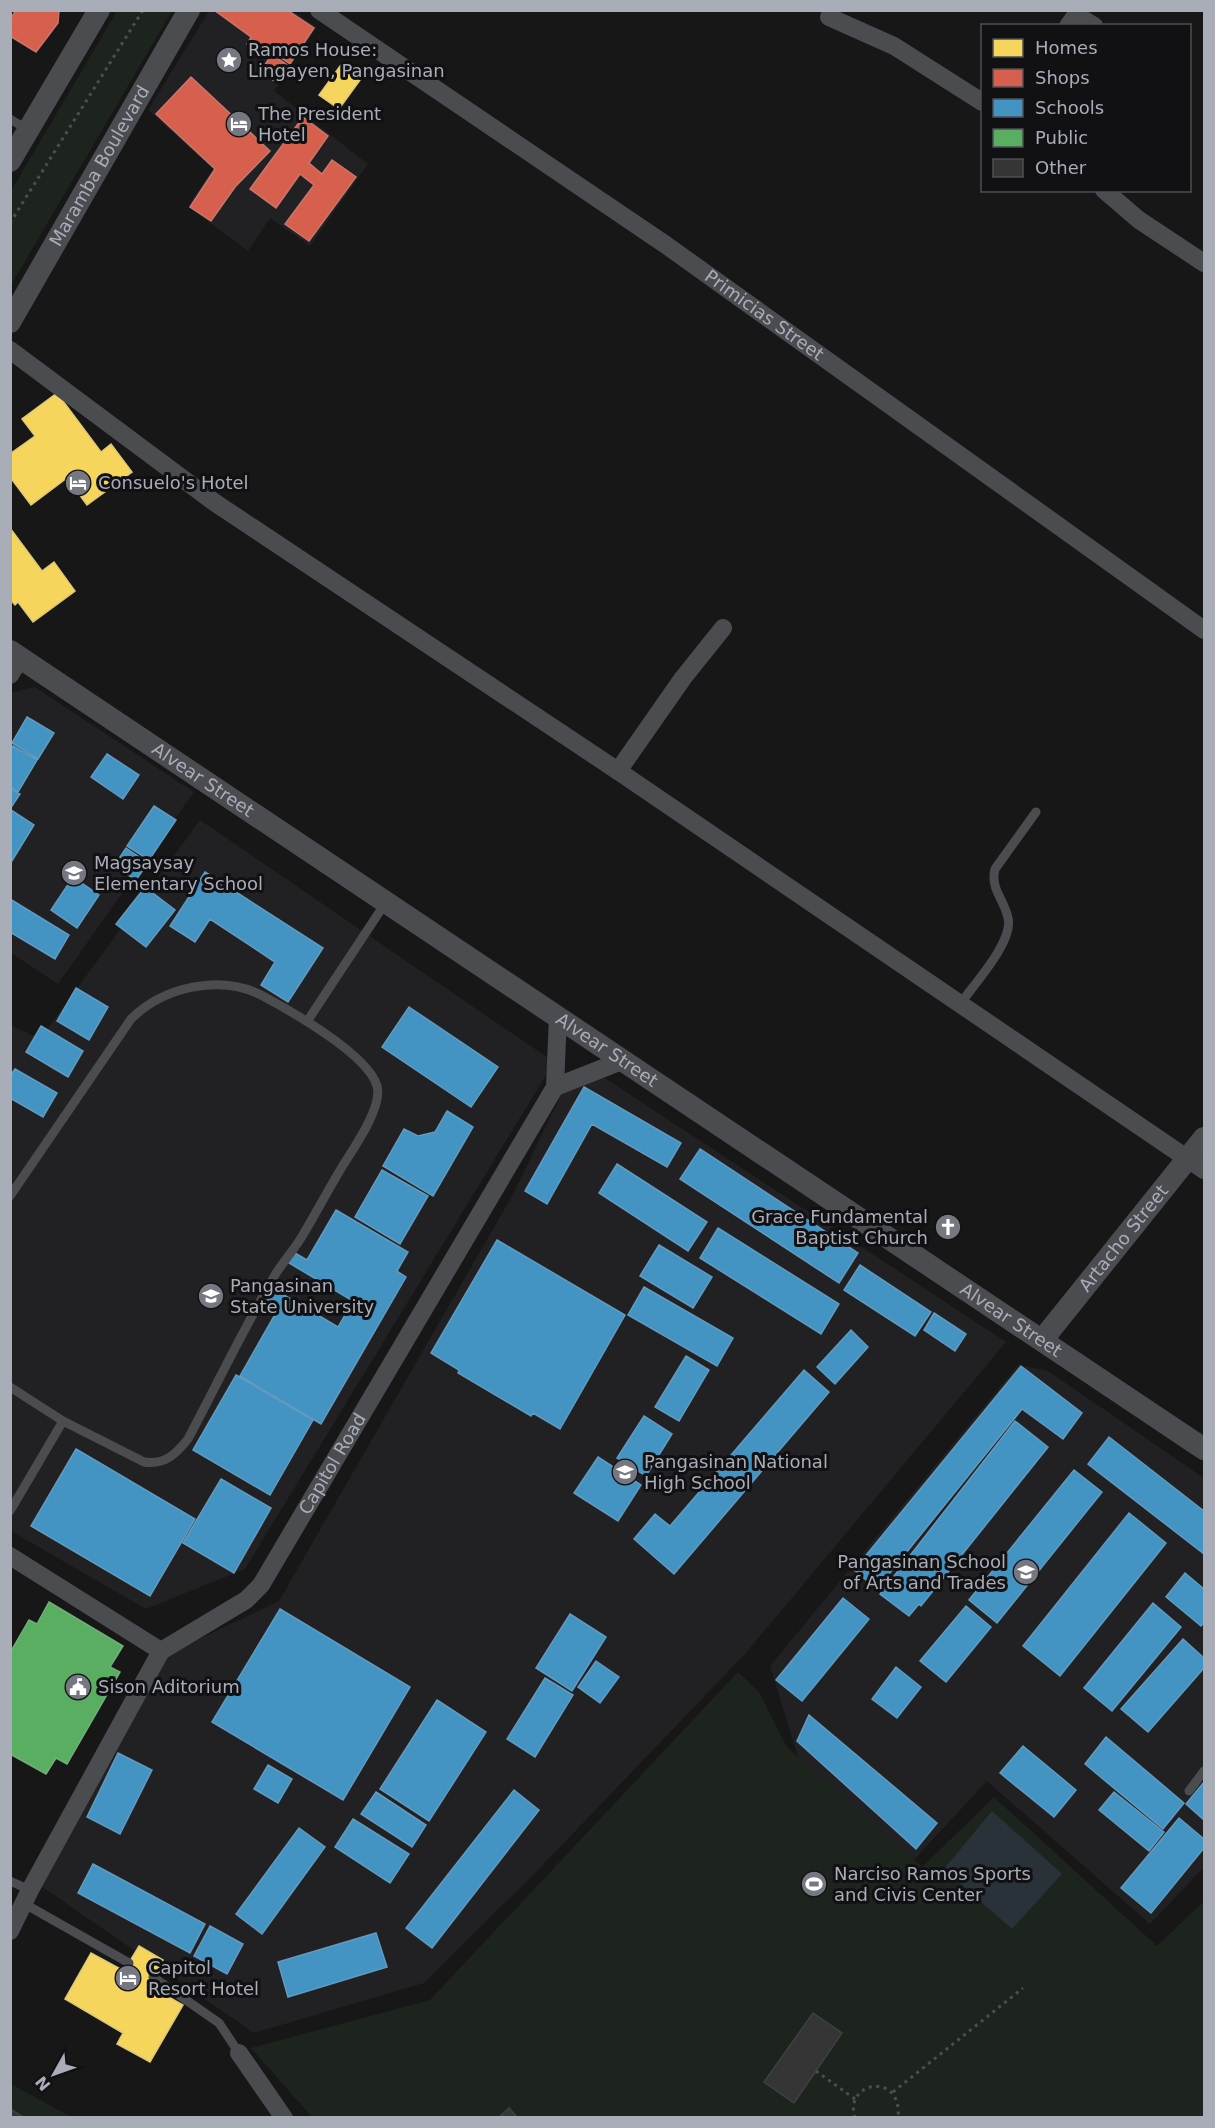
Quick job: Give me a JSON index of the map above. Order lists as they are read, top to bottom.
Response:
{
  "streets": {
    "street": [
      "Maramba Boulevard",
      "Primicias Street",
      "Alvear Street",
      "Artacho Street",
      "Capitol Road"
    ]
  },
  "crossings": [
    ["Alvear Street", "Artacho Street"],
    ["Alvear Street", "Capitol Road"]
  ],
  "places": {
    "place": ["Ramos House: Lingayen, Pangasinan"],
    "hotel": ["The President Hotel", "Consuelo's Hotel", "Capitol Resort Hotel"],
    "school or university": [
      "Magsaysay Elementary School",
      "Pangasinan State University",
      "Pangasinan National High School",
      "Pangasinan School of Arts and Trades"
    ],
    "church": ["Grace Fundamental Baptist Church"],
    "public building": ["Sison Aditorium"],
    "sports": ["Narciso Ramos Sports and Civis Center"]
  },
  "legend": [
    "Homes",
    "Shops",
    "Schools",
    "Public",
    "Other"
  ],
  "north": "bottom left"
}
